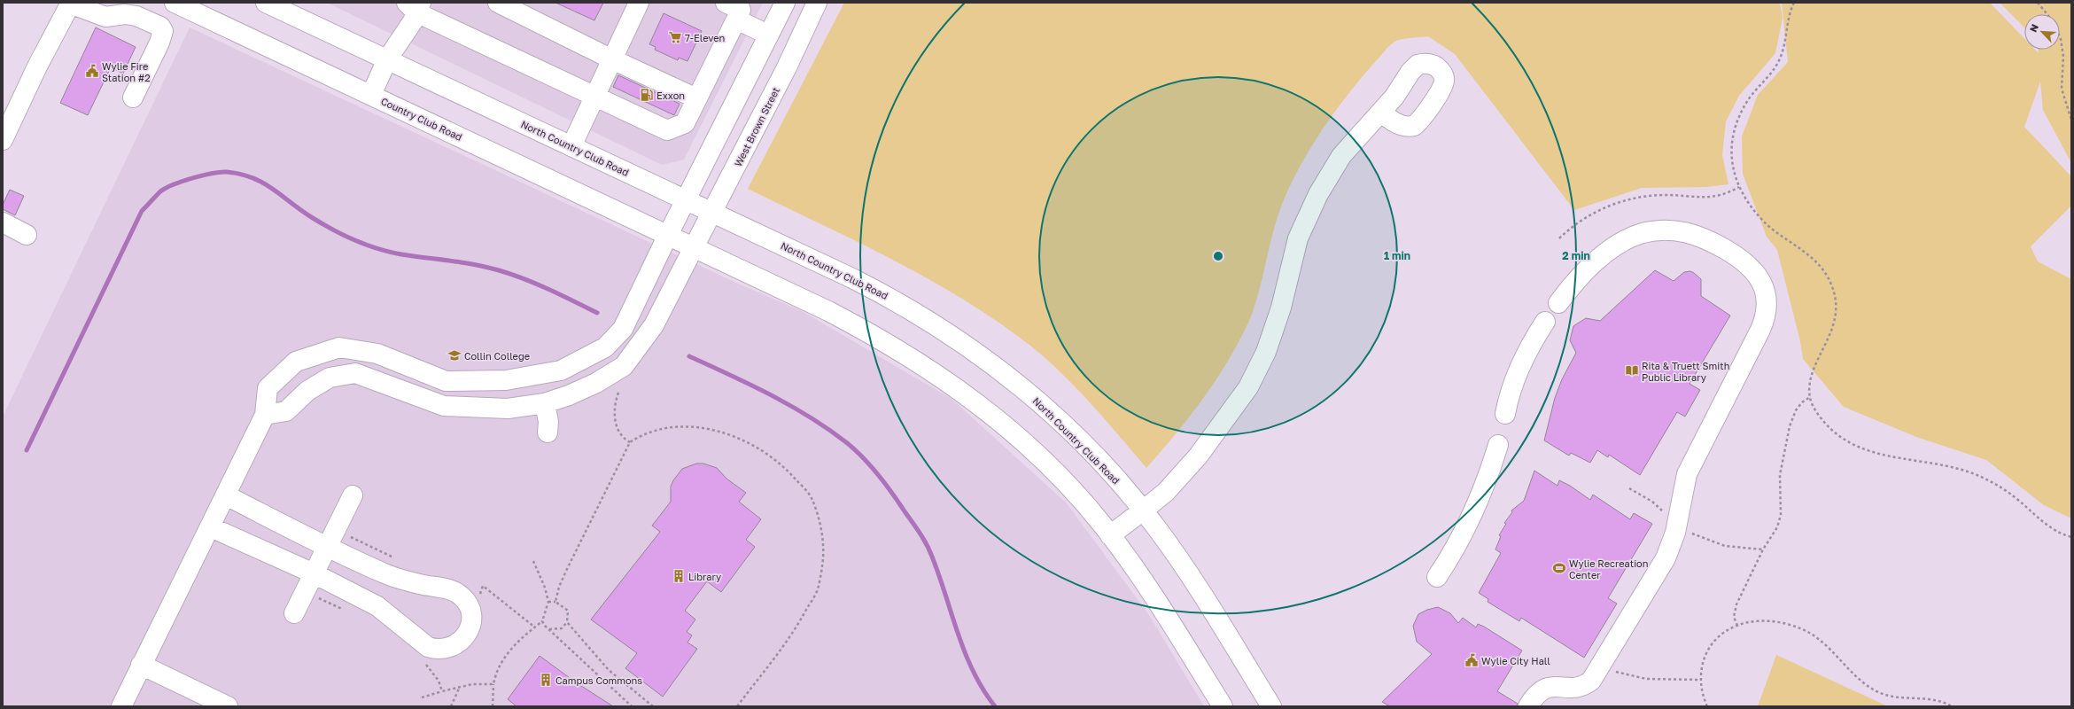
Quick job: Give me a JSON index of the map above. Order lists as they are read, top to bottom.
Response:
{
  "streets": {
    "main road": ["Country Club Road", "West Brown Street", "North Country Club Road"]
  },
  "crossings": [
    ["West Brown Street", "North Country Club Road"]
  ],
  "places": {
    "supermarket": ["7-Eleven"],
    "public building": ["Wylie Fire Station #2", "Wylie City Hall"],
    "fuel station": ["Exxon"],
    "school or university": ["Collin College"],
    "library": ["Rita & Truett Smith Public Library"],
    "sports": ["Wylie Recreation Center"],
    "building": ["Library", "Campus Commons"]
  },
  "north": "top left",
  "rings": ["1 min", "2 min"]
}
